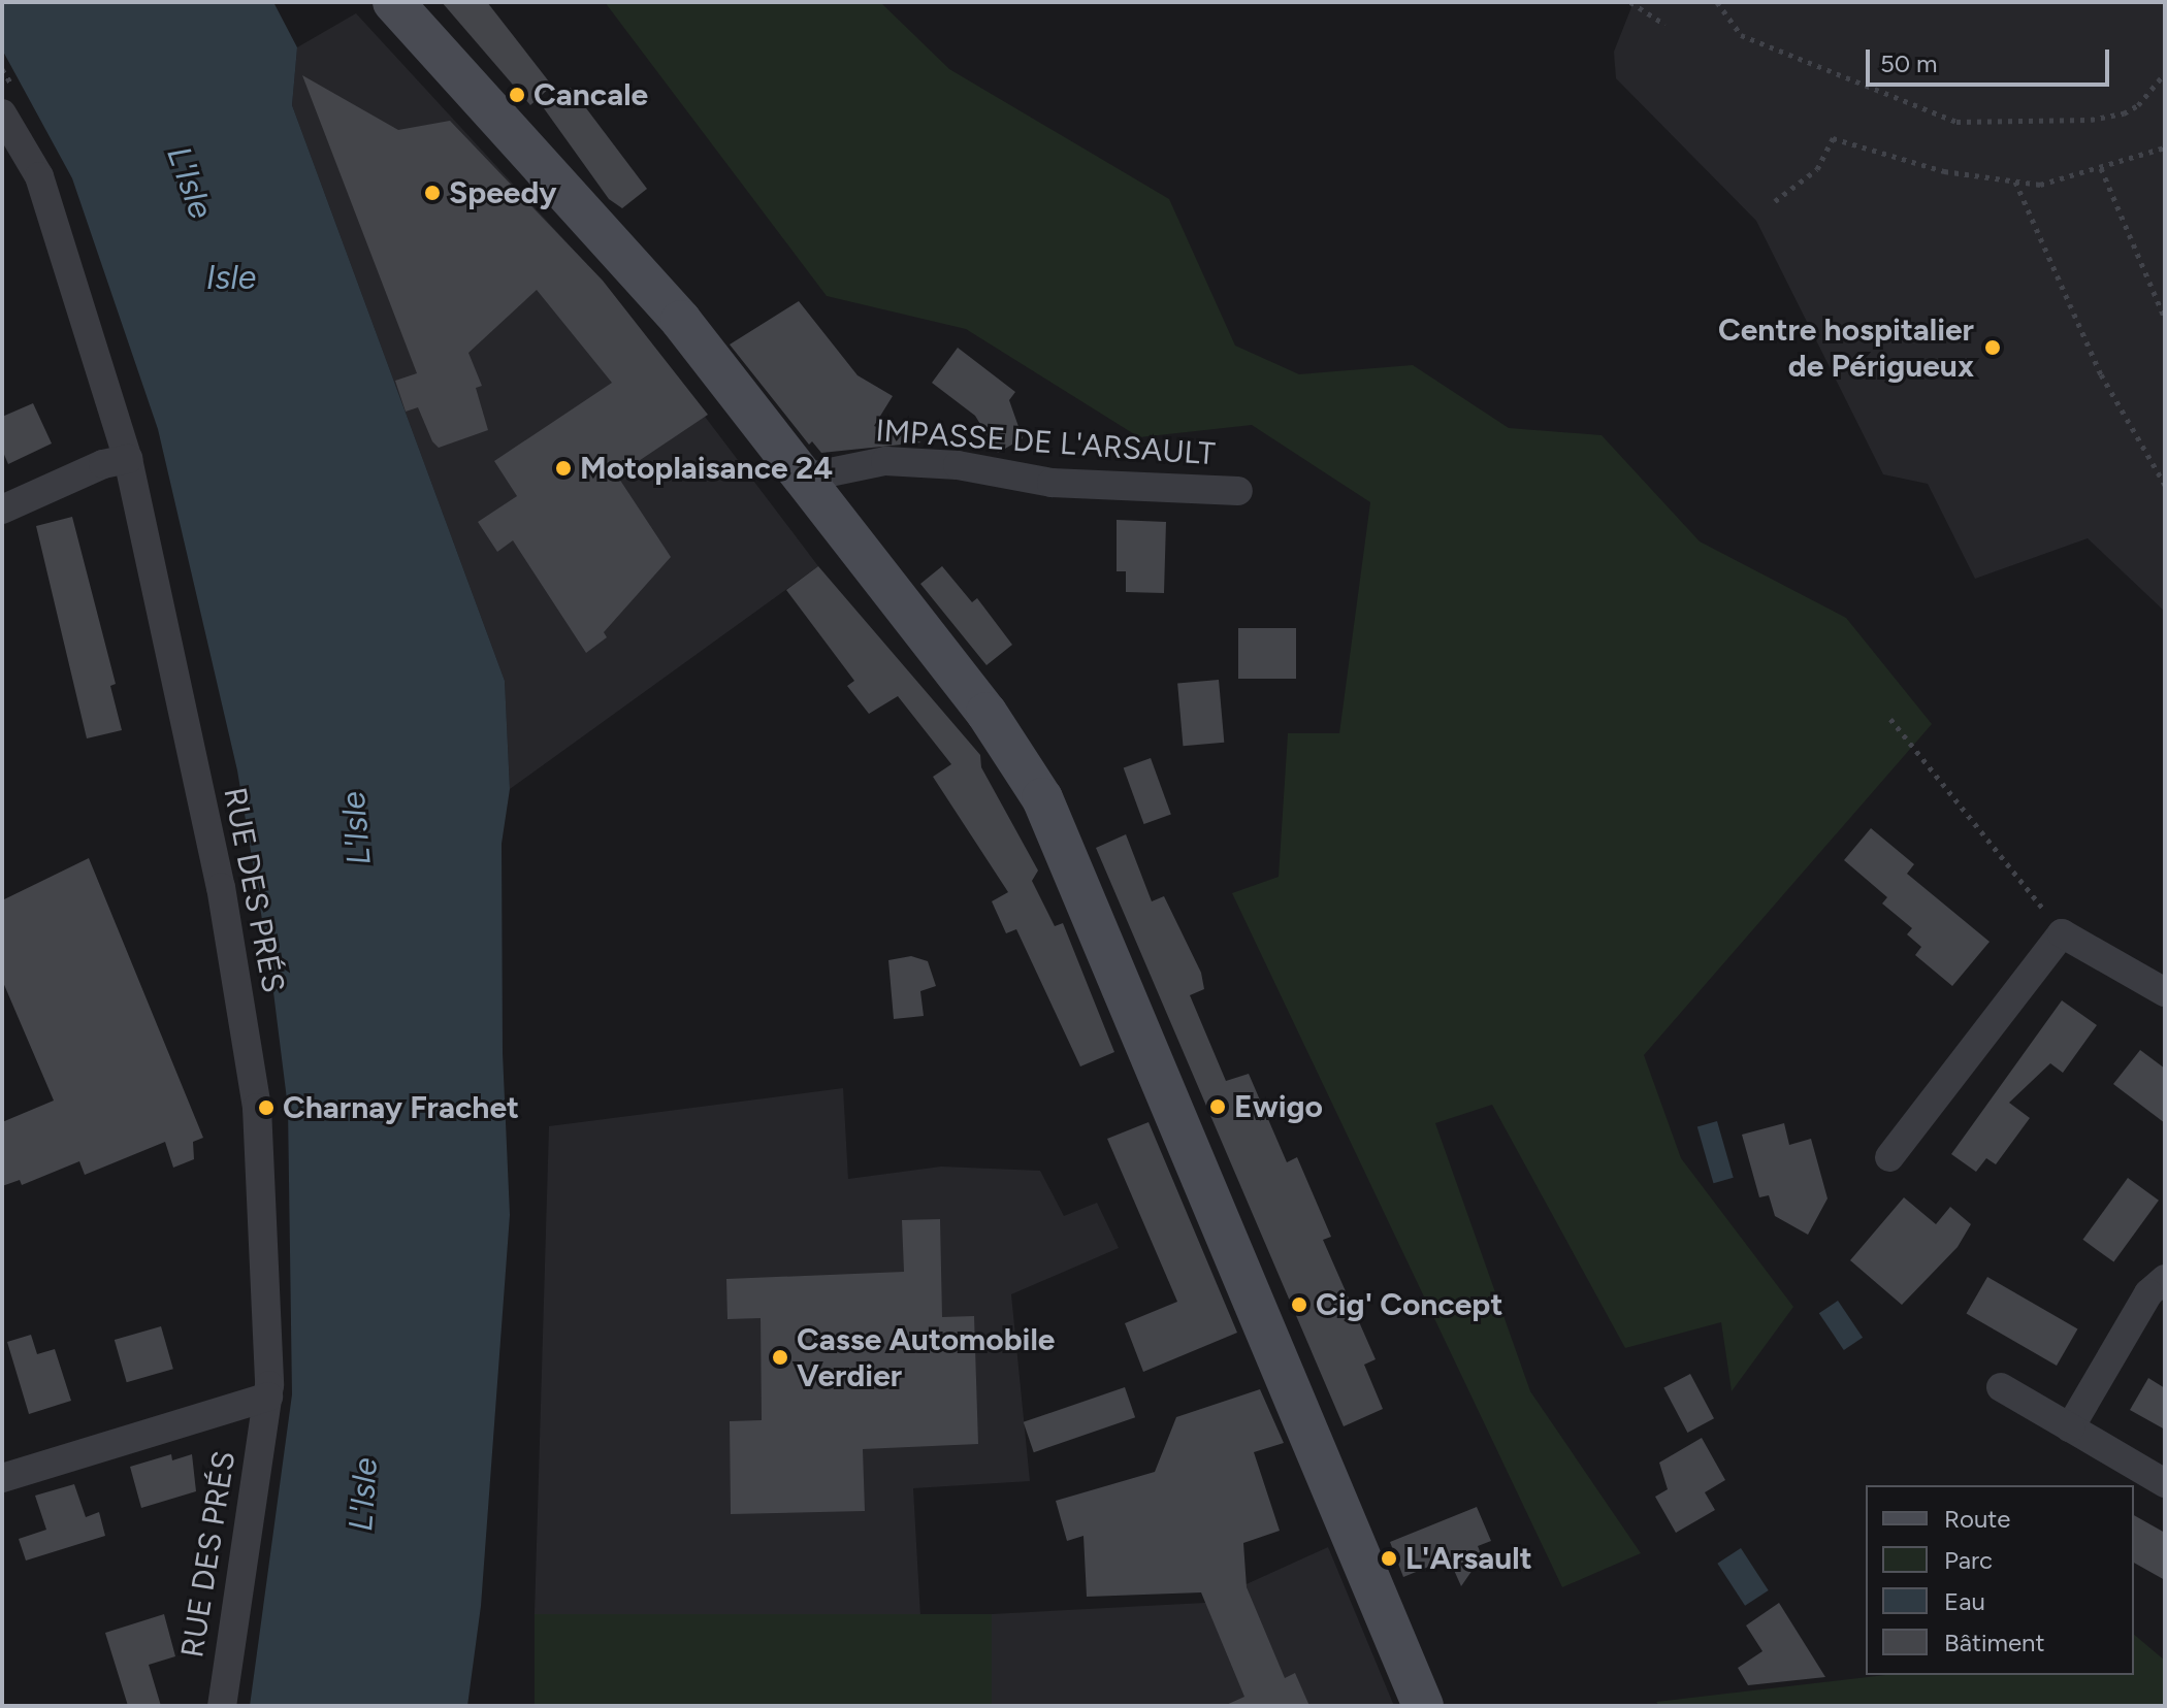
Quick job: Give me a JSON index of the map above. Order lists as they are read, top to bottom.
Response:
{
  "streets": {
    "street": ["IMPASSE DE L'ARSAULT", "RUE DES PRÉS"]
  },
  "water": ["L'Isle", "Isle"],
  "places": [
    "Cancale",
    "Speedy",
    "Centre hospitalier de Périgueux",
    "Motoplaisance 24",
    "Ewigo",
    "Charnay Frachet",
    "Cig' Concept",
    "Casse Automobile Verdier",
    "L'Arsault"
  ],
  "legend": [
    "Route",
    "Parc",
    "Eau",
    "Bâtiment"
  ],
  "scale_bar": "50 m"
}
